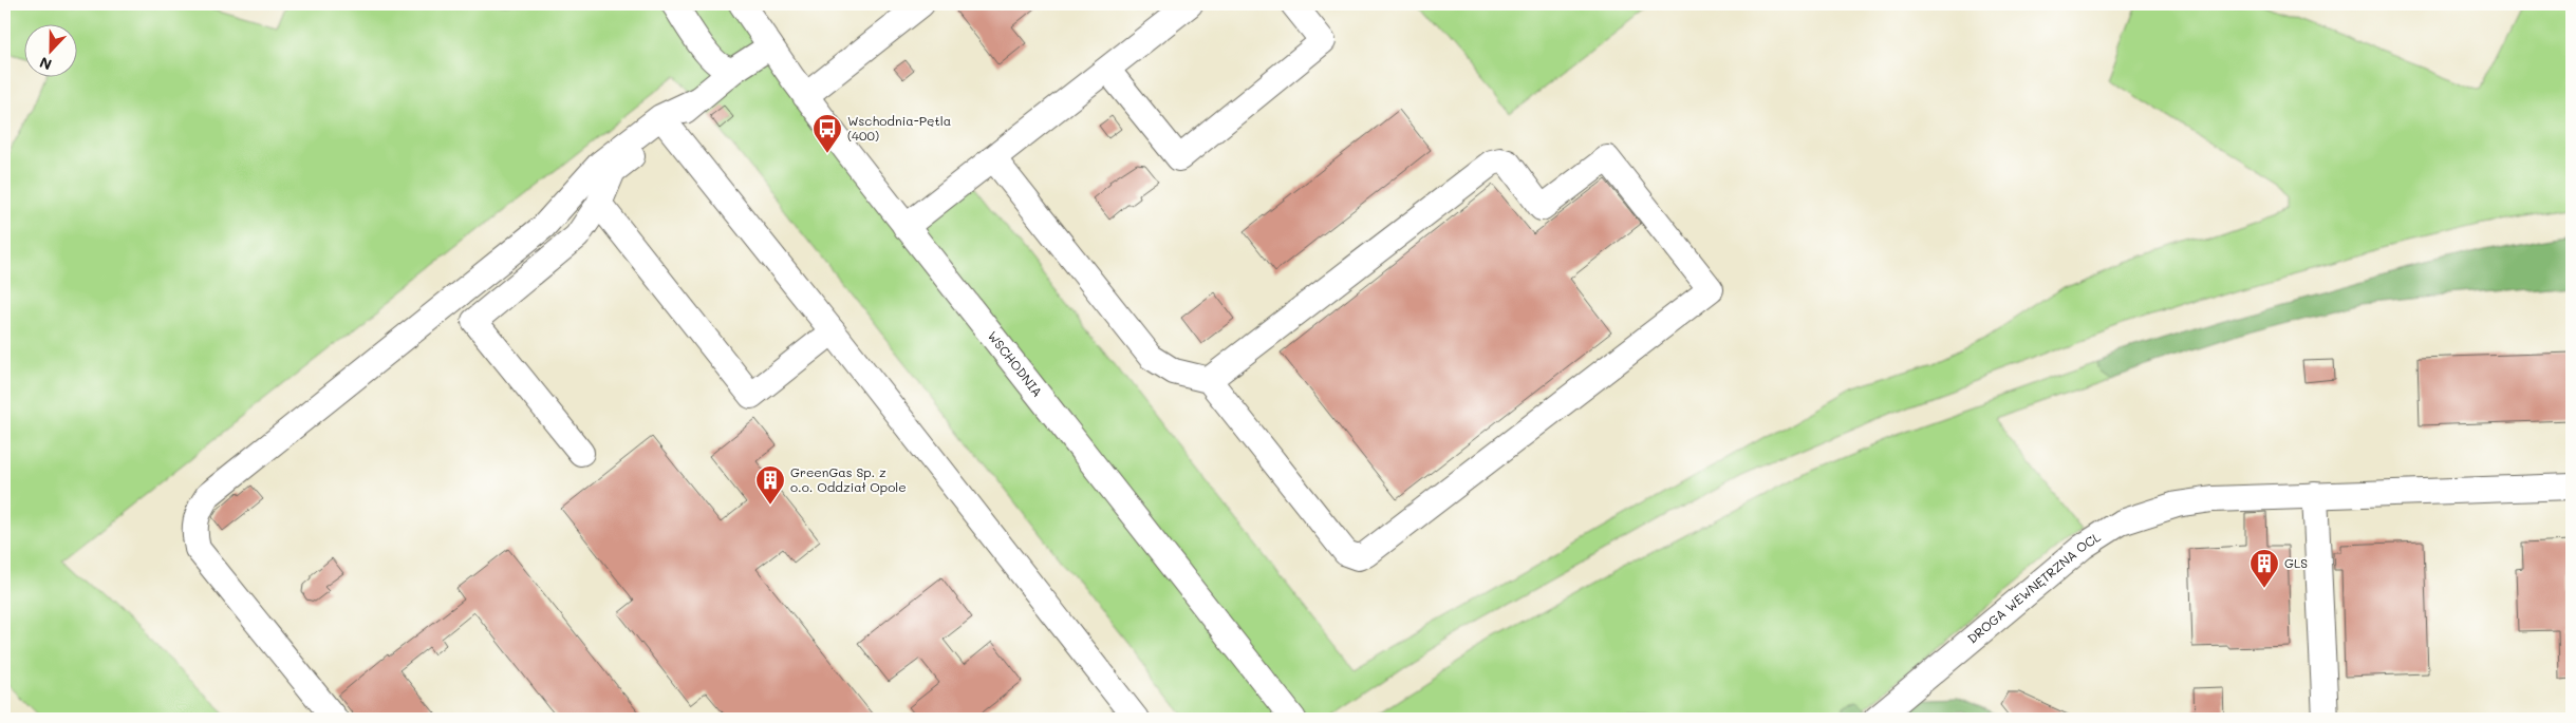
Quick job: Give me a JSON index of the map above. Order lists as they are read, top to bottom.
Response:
{
  "streets": {
    "street": ["WSCHODNIA", "DROGA WEWNĘTRZNA OCL"]
  },
  "places": {
    "bus stop": ["Wschodnia-Pętla (400)"],
    "building": ["GreenGas Sp. z o.o. Oddział Opole", "GLS"]
  },
  "north": "bottom"
}
